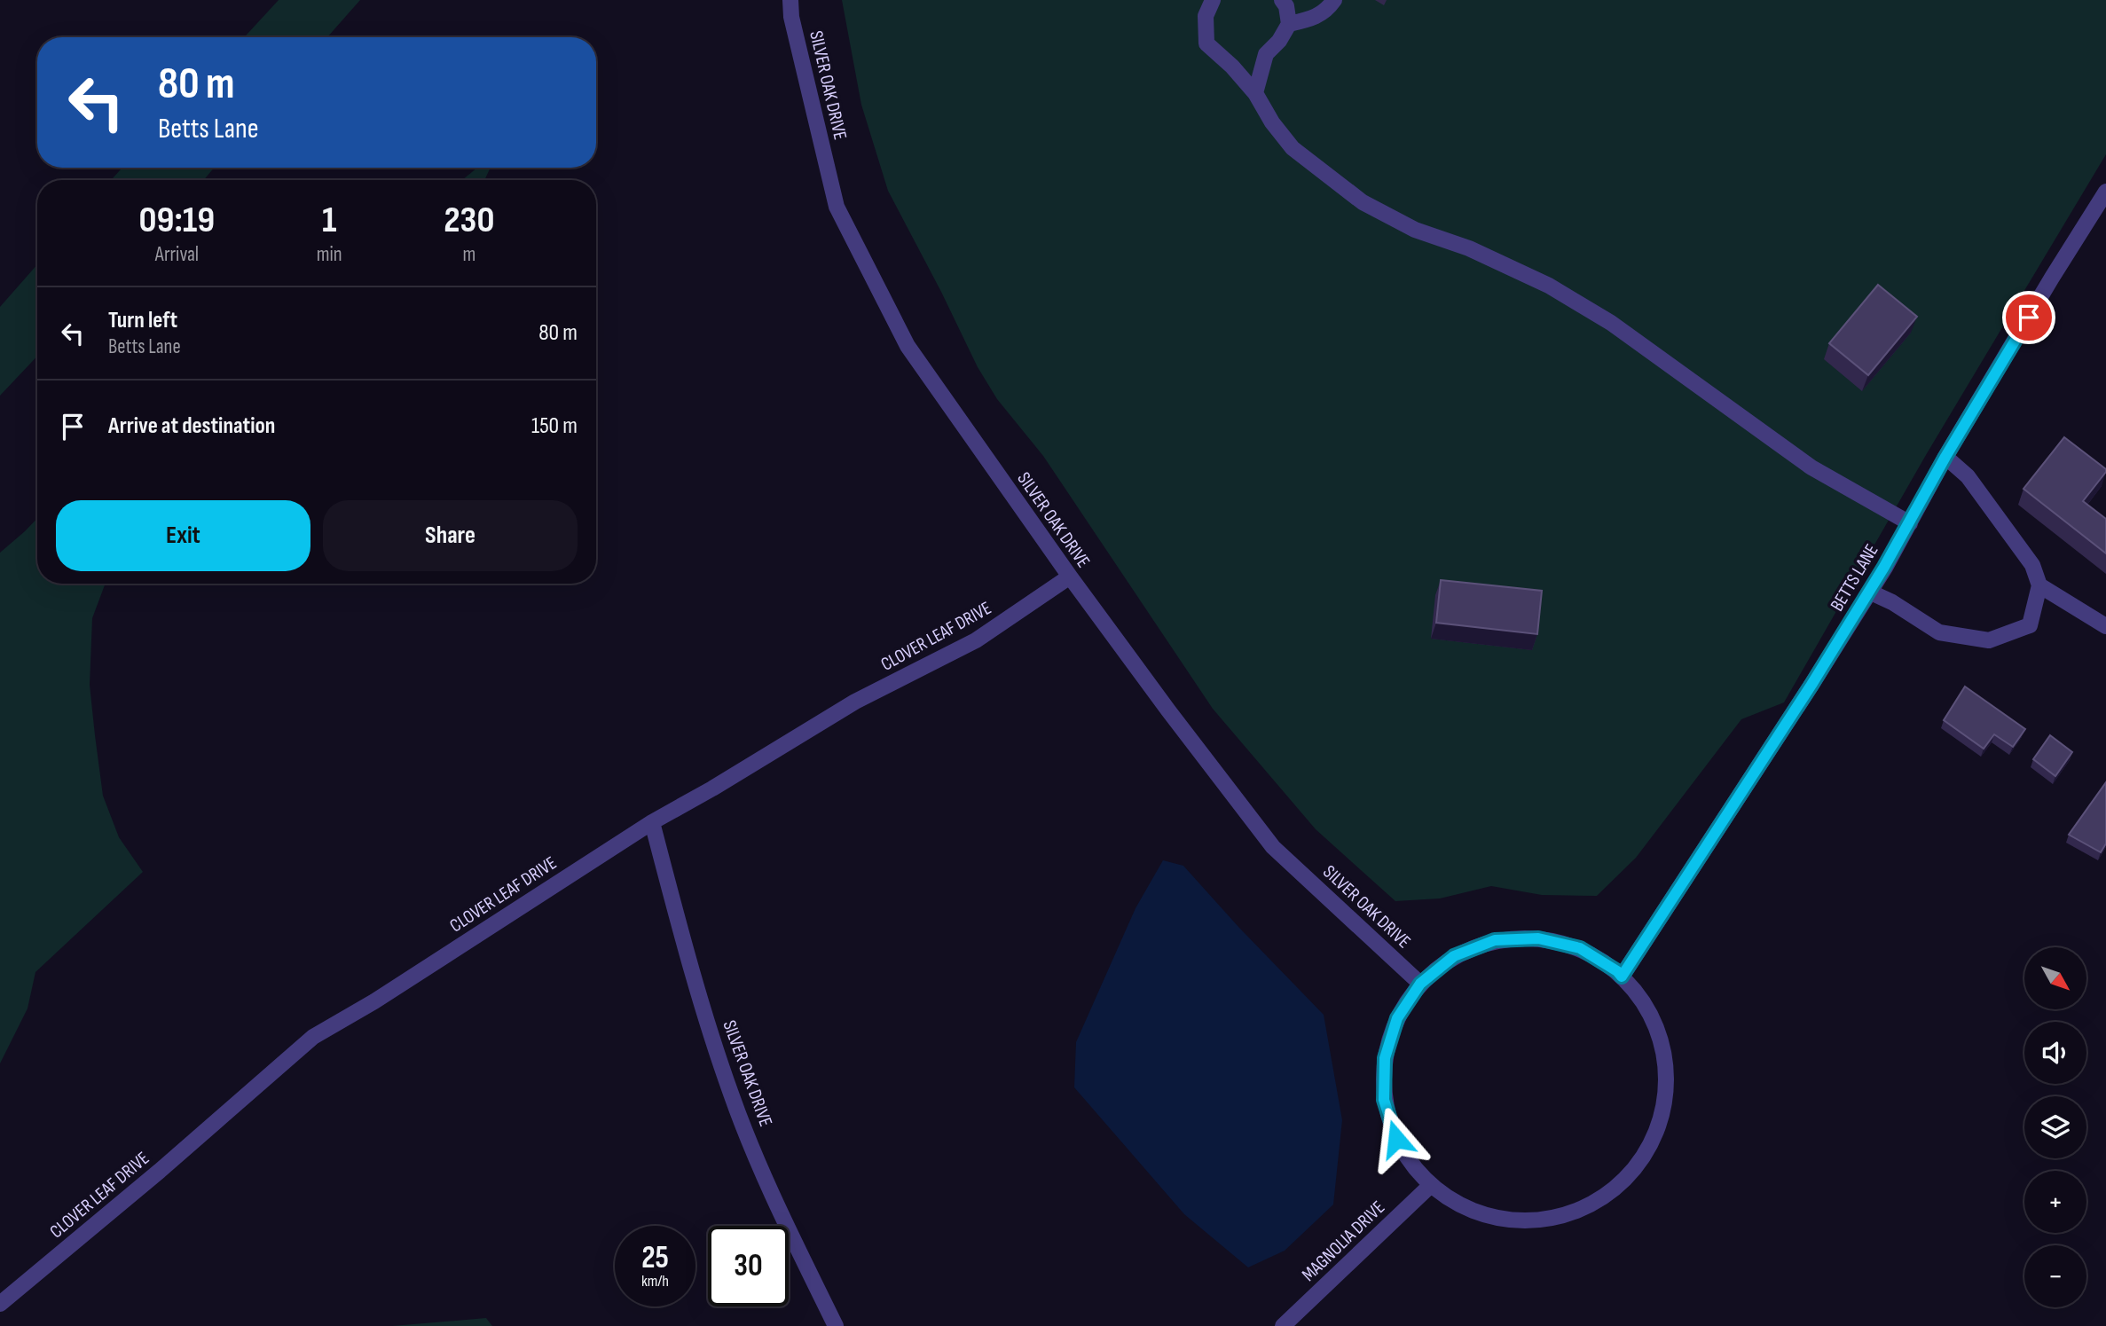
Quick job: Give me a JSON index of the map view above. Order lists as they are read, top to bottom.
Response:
{
  "streets": {
    "street": [
      "SILVER OAK DRIVE",
      "BETTS LANE",
      "CLOVER LEAF DRIVE",
      "MAGNOLIA DRIVE"
    ]
  },
  "crossings": [
    ["SILVER OAK DRIVE", "CLOVER LEAF DRIVE"]
  ],
  "north": "bottom right",
  "page": {
    "turn": ["80 m", "Betts Lane"],
    "eta": [
      "09:19",
      "Arrival",
      "1",
      "min",
      "230",
      "m"
    ],
    "list": [
      {
        "name": "Turn left",
        "note": "Betts Lane",
        "value": "80 m"
      },
      {
        "name": "Arrive at destination",
        "value": "150 m"
      }
    ],
    "buttons": ["Exit", "Share"],
    "map_buttons": ["+", "−"],
    "speed": "25 km/h",
    "limit": "30"
  }
}
